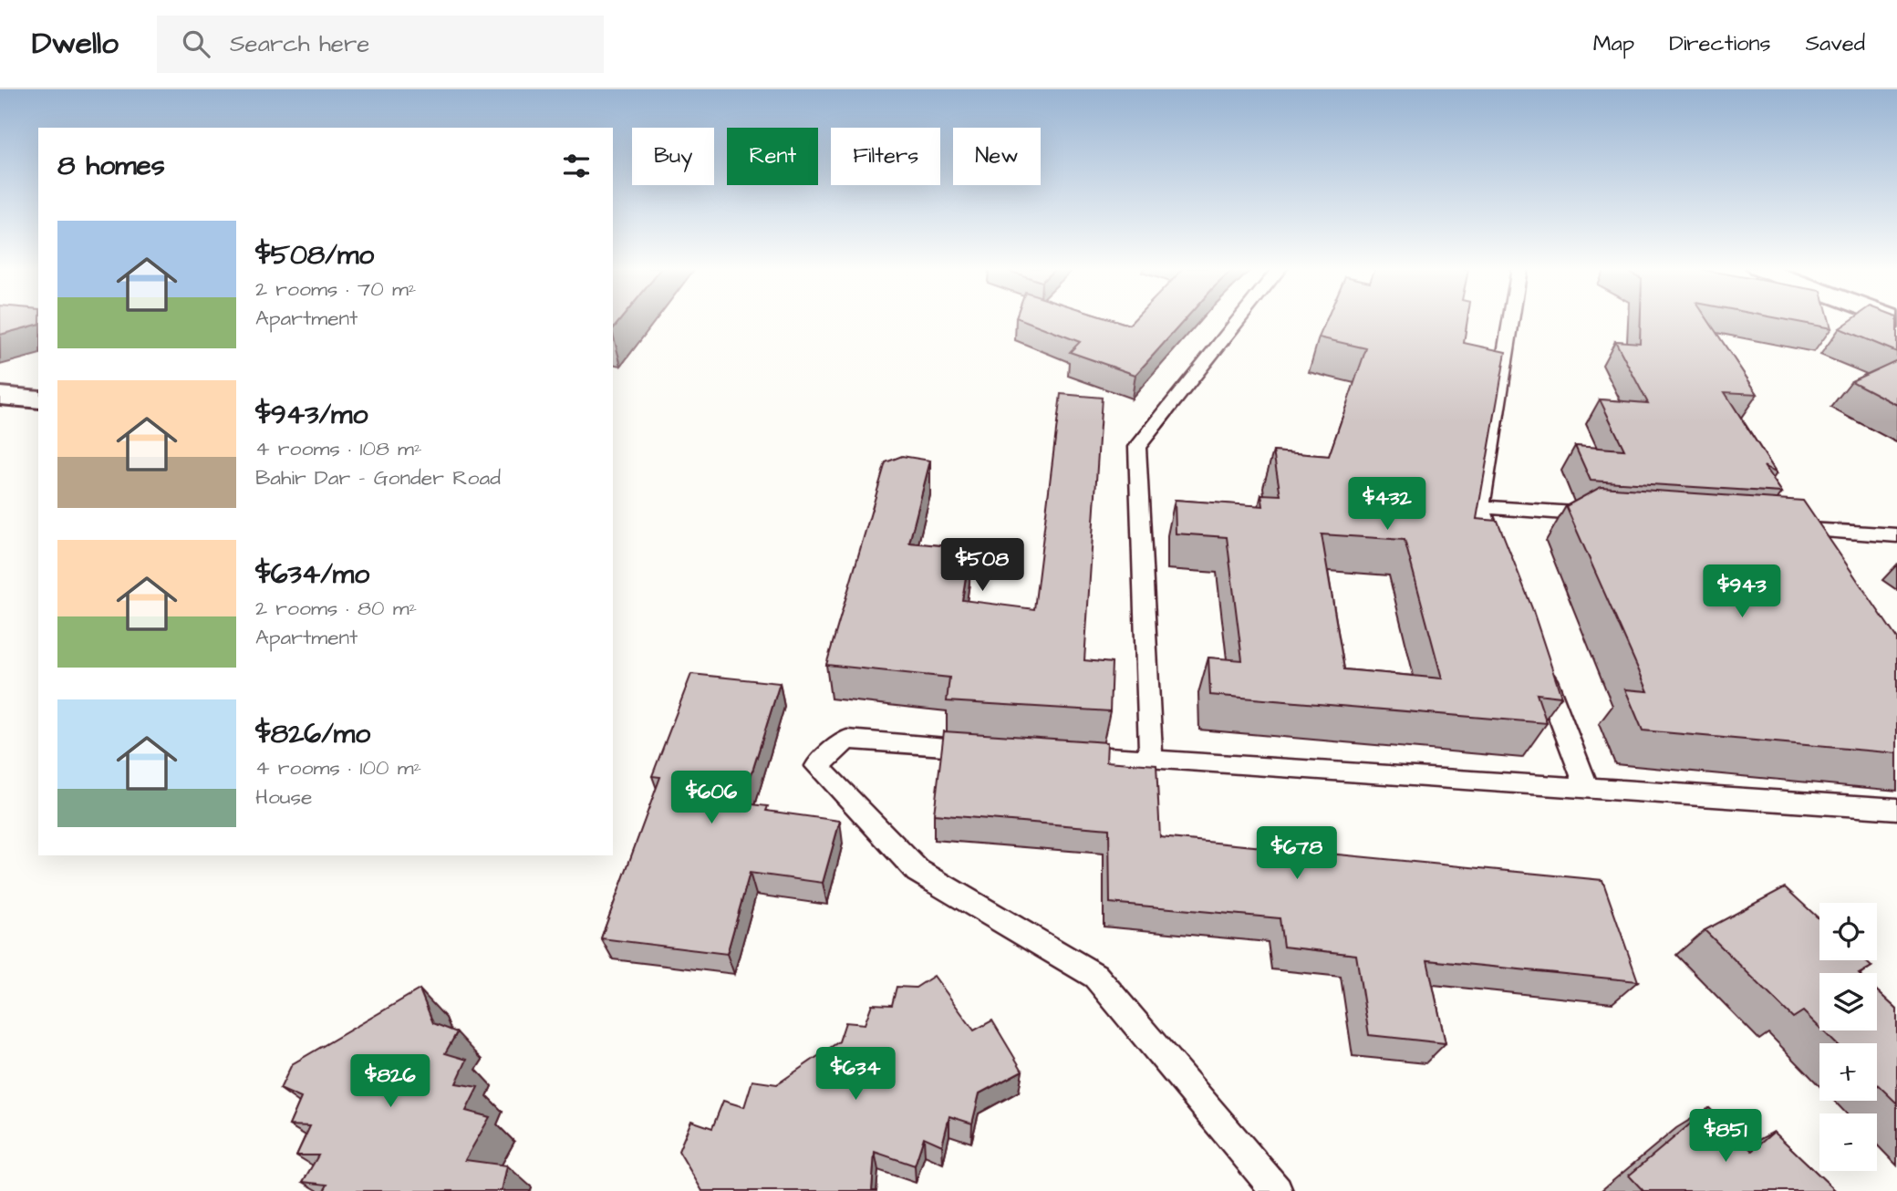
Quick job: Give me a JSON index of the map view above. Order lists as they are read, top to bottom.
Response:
{
  "page": {
    "header": "Dwello",
    "search": "Search here",
    "nav": ["Map", "Directions", "Saved"],
    "chip": [
      "Buy",
      "Rent",
      "Filters",
      "New"
    ],
    "heading": "8 homes",
    "list": [
      {
        "name": "$508/mo",
        "note": "2 rooms · 70 m² · Apartment"
      },
      {
        "name": "$943/mo",
        "note": "4 rooms · 108 m² · Bahir Dar - Gonder Road"
      },
      {
        "name": "$634/mo",
        "note": "2 rooms · 80 m² · Apartment"
      },
      {
        "name": "$826/mo",
        "note": "4 rooms · 100 m² · House"
      }
    ],
    "price": [
      "$432",
      "$508",
      "$943",
      "$606",
      "$678",
      "$634",
      "$826",
      "$851"
    ],
    "map_buttons": ["+", "−"]
  }
}
